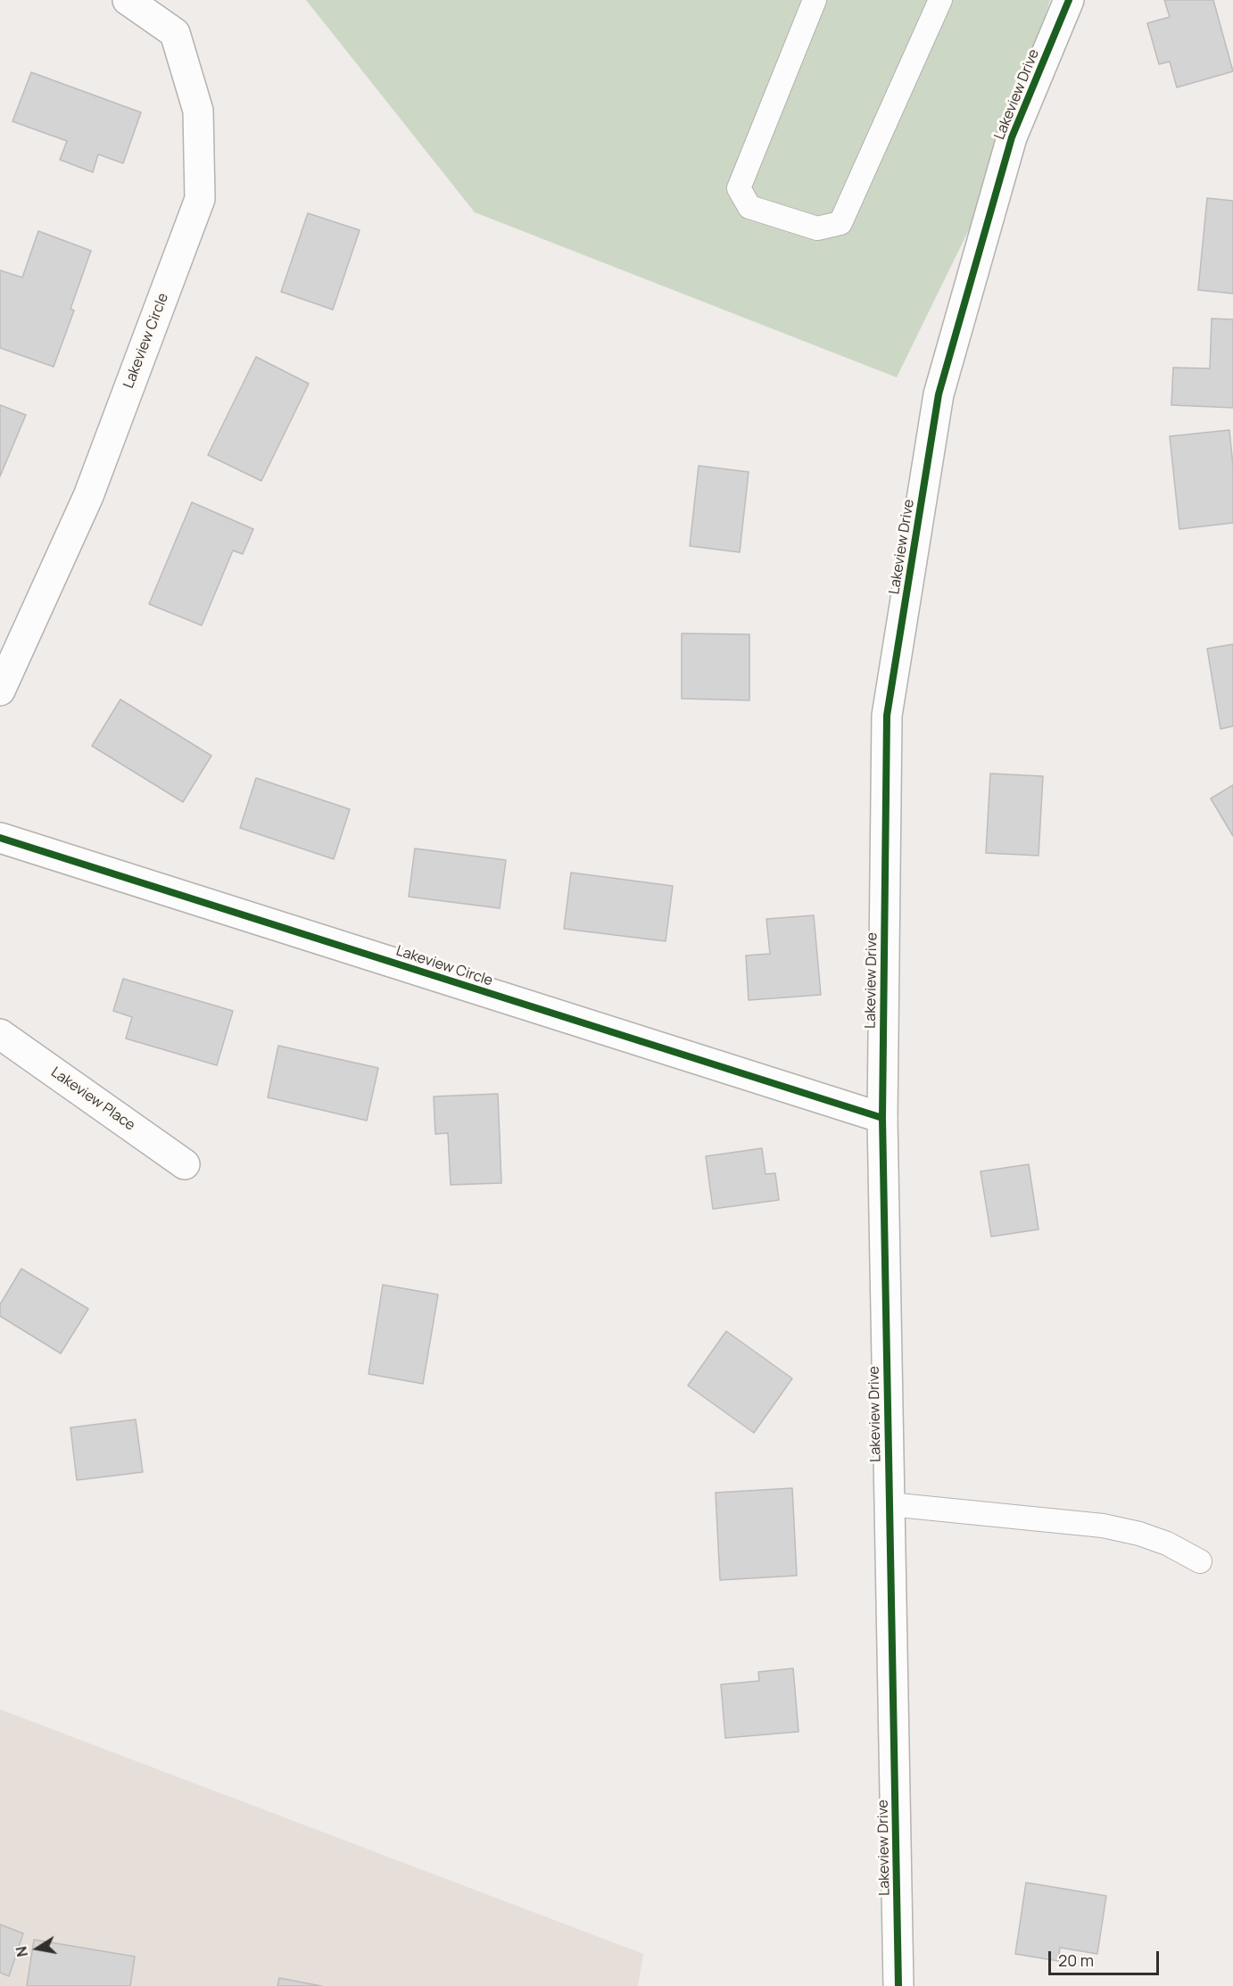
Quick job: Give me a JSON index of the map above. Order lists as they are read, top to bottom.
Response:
{
  "streets": {
    "street": ["Lakeview Drive", "Lakeview Circle", "Lakeview Place"]
  },
  "crossings": [
    ["Lakeview Drive", "Lakeview Circle"]
  ],
  "scale_bar": "20 m",
  "north": "left"
}
